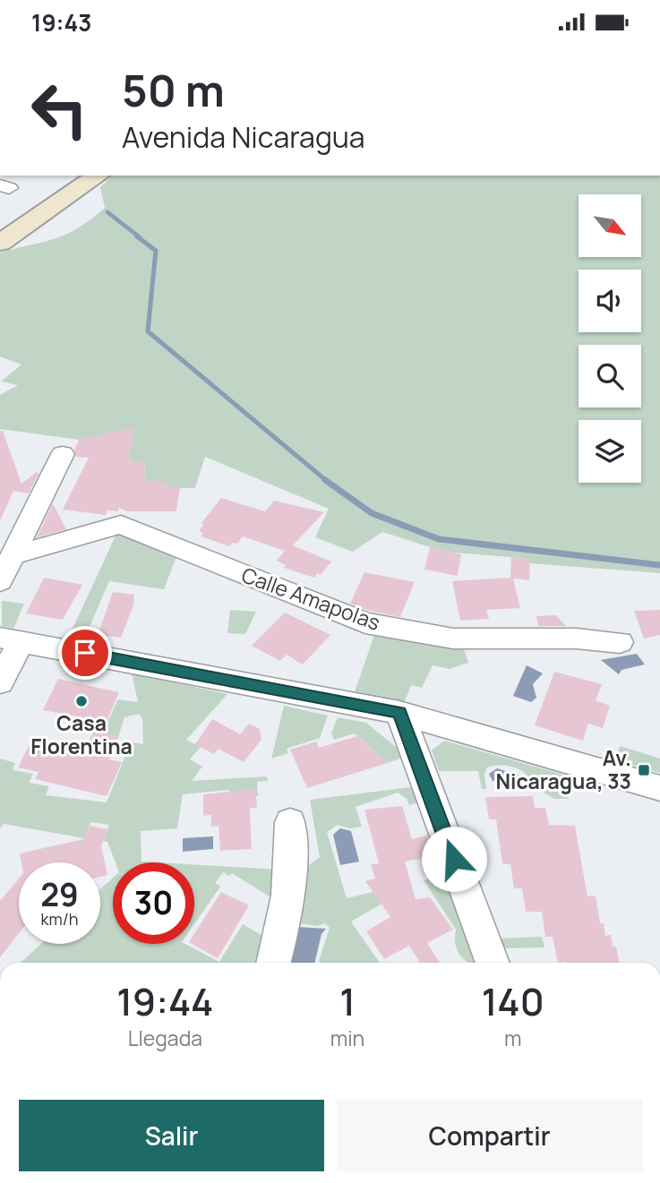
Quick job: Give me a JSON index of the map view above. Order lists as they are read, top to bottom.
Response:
{
  "streets": {
    "street": ["Calle Amapolas"]
  },
  "places": {
    "other": ["Casa Florentina"],
    "transit": ["Av. Nicaragua, 33"]
  },
  "north": "bottom right",
  "page": {
    "status": "19:43",
    "turn": ["50 m", "Avenida Nicaragua"],
    "speed": "29 km/h",
    "limit": "30",
    "eta": [
      "19:44",
      "Llegada",
      "1",
      "min",
      "140",
      "m"
    ],
    "buttons": ["Salir", "Compartir"]
  }
}
